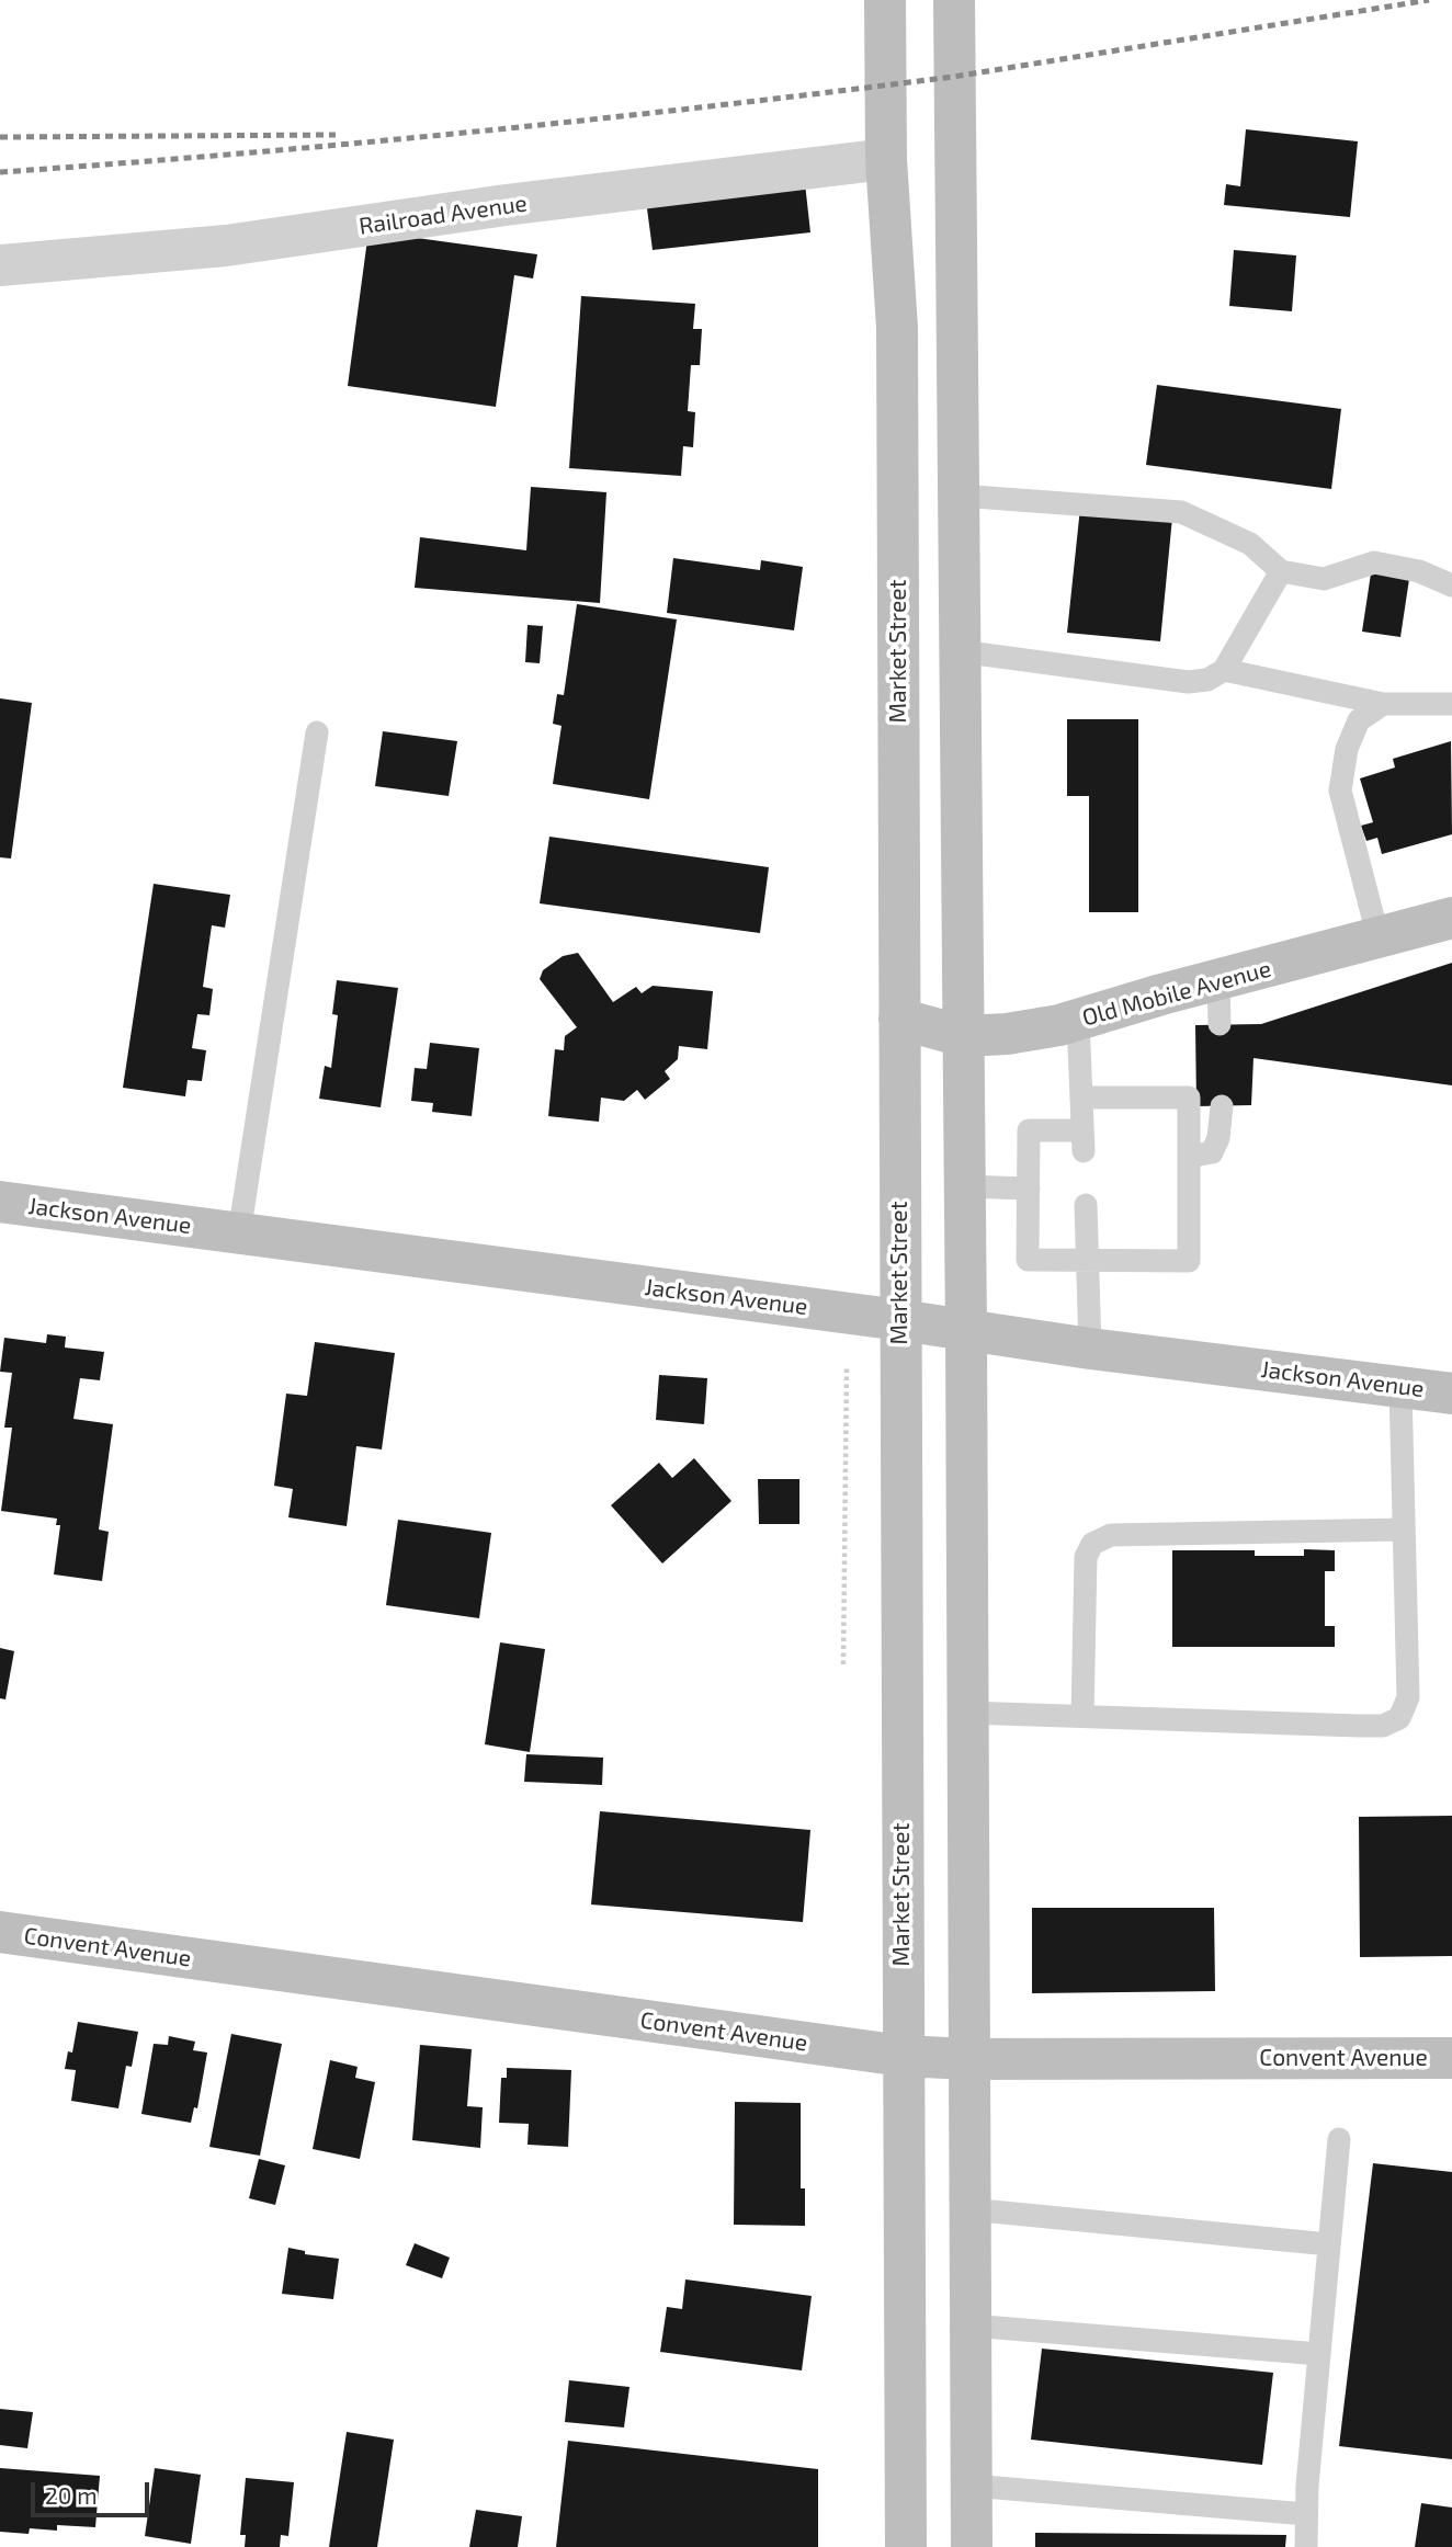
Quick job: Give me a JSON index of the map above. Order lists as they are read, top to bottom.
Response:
{
  "streets": {
    "main road": [
      "Market Street",
      "Old Mobile Avenue",
      "Jackson Avenue",
      "Convent Avenue"
    ],
    "street": ["Railroad Avenue"]
  },
  "crossings": [
    ["Railroad Avenue", "Market Street"],
    ["Market Street", "Old Mobile Avenue"],
    ["Market Street", "Jackson Avenue"],
    ["Market Street", "Convent Avenue"]
  ],
  "scale_bar": "20 m"
}
